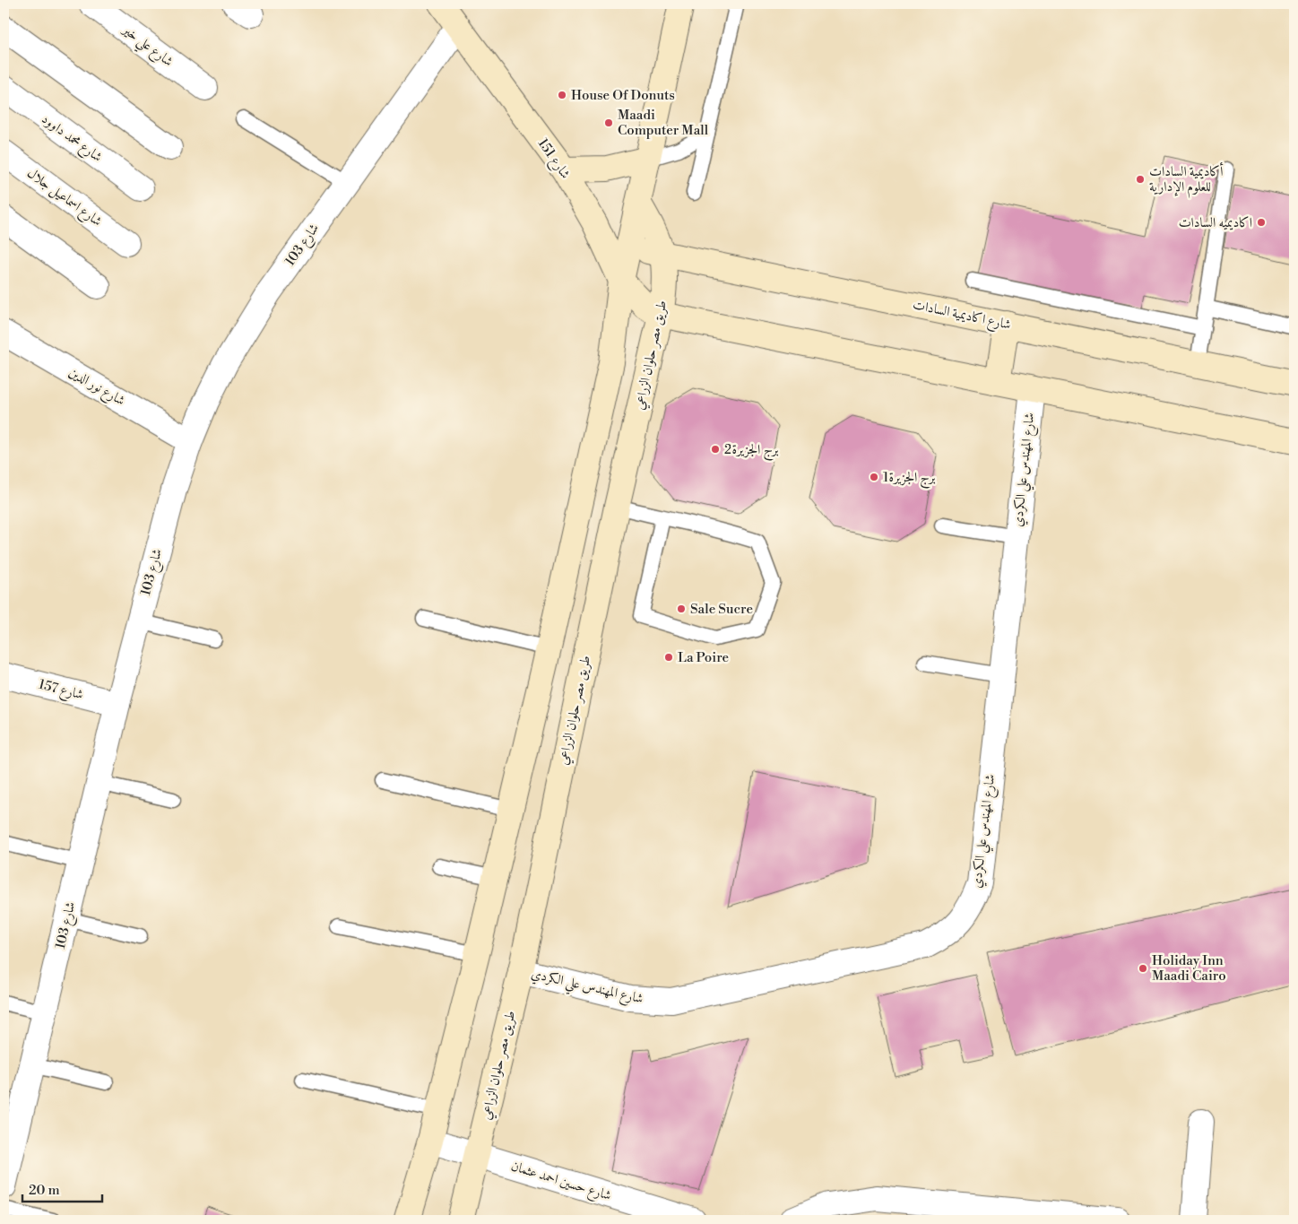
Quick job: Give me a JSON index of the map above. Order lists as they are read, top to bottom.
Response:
{
  "streets": {
    "main road": ["شارع 151", "شارع اكاديمية السادات", "طريق مصر حلوان الزراعي"],
    "street": [
      "شارع علي خير",
      "شارع محمد داوود",
      "شارع اسماعيل جلال",
      "شارع 103",
      "شارع نور الدين",
      "شارع المهندس علي الكردي",
      "شارع 157",
      "شارع حسين احمد عثمان"
    ]
  },
  "crossings": [
    ["شارع 151", "شارع 103"],
    ["شارع 151", "طريق مصر حلوان الزراعي"],
    ["شارع 103", "شارع نور الدين"],
    ["شارع 103", "شارع 157"],
    ["شارع اكاديمية السادات", "طريق مصر حلوان الزراعي"],
    ["طريق مصر حلوان الزراعي", "شارع المهندس علي الكردي"],
    ["طريق مصر حلوان الزراعي", "شارع حسين احمد عثمان"]
  ],
  "places": [
    "House Of Donuts",
    "Maadi Computer Mall",
    "أكاديمية السادات للعلوم الإدارية",
    "اكاديميه السادات",
    "برج الجزيرة2",
    "برج الجزيرة1",
    "Sale Sucre",
    "La Poire",
    "Holiday Inn Maadi Cairo"
  ],
  "scale_bar": "20 m"
}
